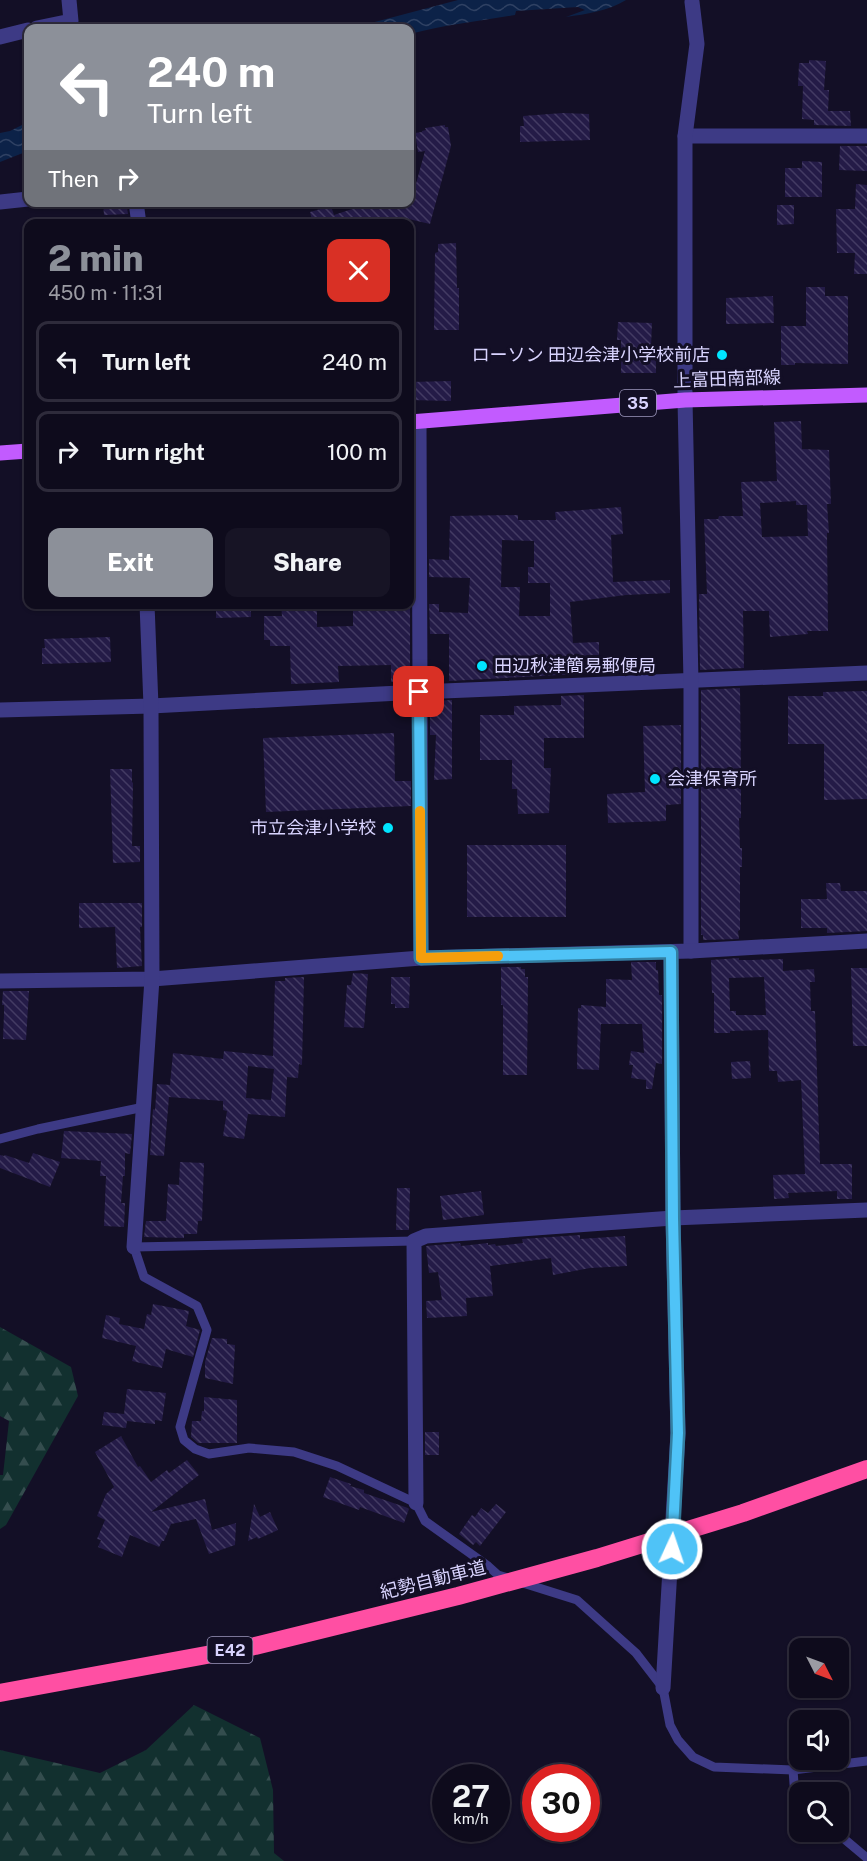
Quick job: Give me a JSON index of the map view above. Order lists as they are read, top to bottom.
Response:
{
  "streets": {
    "highway": ["紀勢自動車道", "E42"],
    "main road": ["上富田南部線", "35"]
  },
  "places": [
    "ローソン 田辺会津小学校前店",
    "田辺秋津簡易郵便局",
    "会津保育所",
    "市立会津小学校"
  ],
  "north": "bottom right",
  "page": {
    "turn": ["240 m", "Turn left"],
    "then": "Then",
    "heading": ["2 min", "450 m · 11:31"],
    "list": [
      {
        "name": "Turn left",
        "value": "240 m"
      },
      {
        "name": "Turn right",
        "value": "100 m"
      }
    ],
    "buttons": ["Exit", "Share"],
    "speed": "27 km/h",
    "limit": "30"
  }
}
